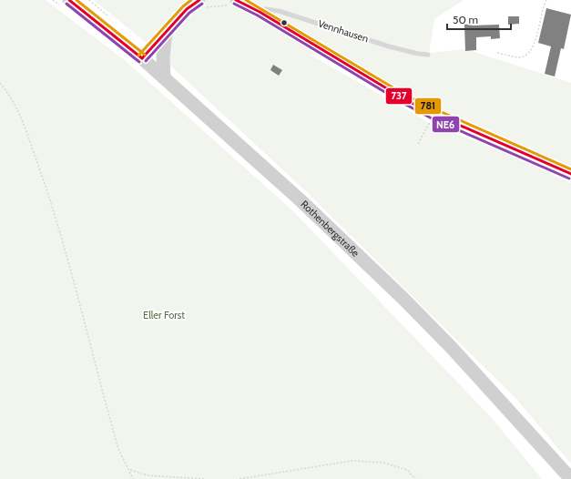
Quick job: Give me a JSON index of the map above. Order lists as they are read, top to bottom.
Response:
{
  "streets": {
    "main road": ["Rothenbergstraße"],
    "lane": ["Vennhausen"]
  },
  "parks": ["Eller Forst"],
  "lines": ["transit line 737", "transit line 781", "transit line NE6"],
  "scale_bar": "50 m"
}
